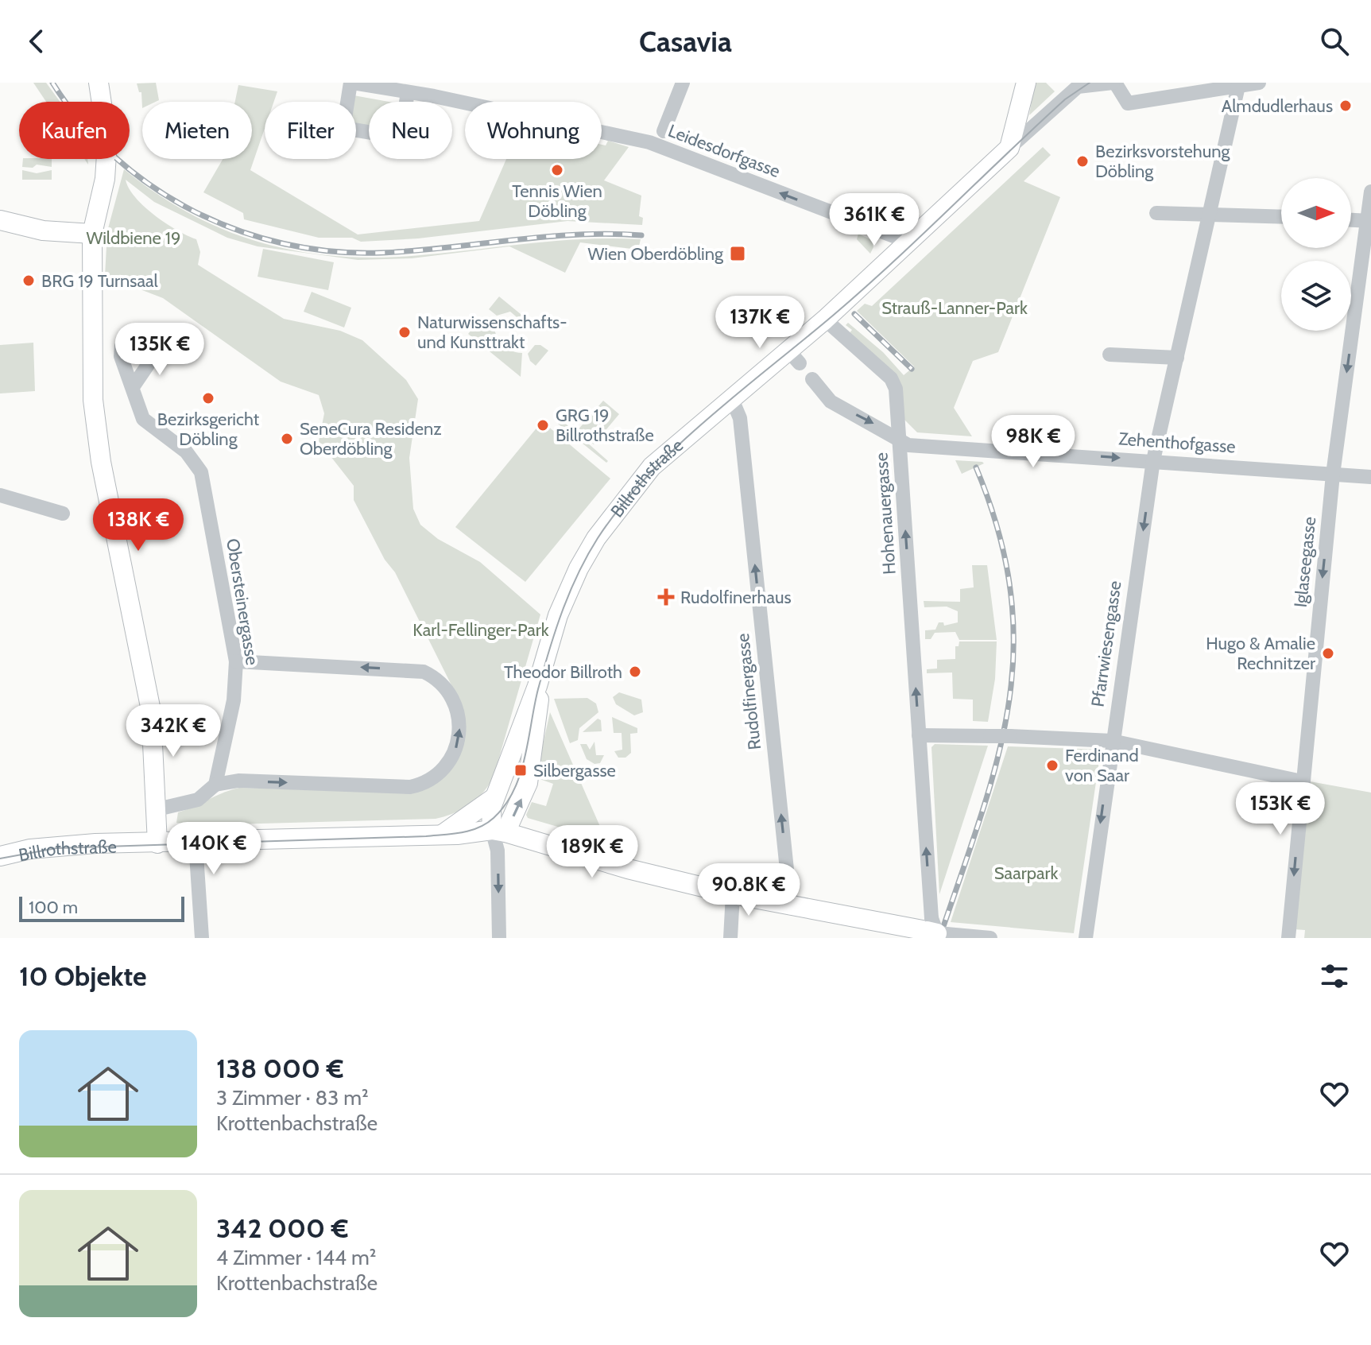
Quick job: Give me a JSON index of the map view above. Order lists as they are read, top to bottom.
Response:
{
  "streets": {
    "main road": ["Billrothstraße"],
    "street": [
      "Leidesdorfgasse",
      "Zehenthofgasse",
      "Hohenauergasse",
      "Iglaseegasse",
      "Obersteinergasse",
      "Pfarrwiesengasse",
      "Rudolfinergasse"
    ]
  },
  "crossings": [
    ["Leidesdorfgasse", "Billrothstraße"],
    ["Zehenthofgasse", "Hohenauergasse"],
    ["Zehenthofgasse", "Iglaseegasse"],
    ["Zehenthofgasse", "Pfarrwiesengasse"],
    ["Billrothstraße", "Hohenauergasse"],
    ["Billrothstraße", "Rudolfinergasse"]
  ],
  "one_way": [
    "Leidesdorfgasse",
    "Zehenthofgasse",
    "Hohenauergasse",
    "Iglaseegasse",
    "Pfarrwiesengasse",
    "Rudolfinergasse"
  ],
  "parks": [
    "Wildbiene 19",
    "Strauß-Lanner-Park",
    "Karl-Fellinger-Park",
    "Saarpark"
  ],
  "places": {
    "other": [
      "Almdudlerhaus",
      "Bezirksvorstehung Döbling",
      "Tennis Wien Döbling",
      "BRG 19 Turnsaal",
      "Naturwissenschafts- und Kunsttrakt",
      "Bezirksgericht Döbling",
      "GRG 19 Billrothstraße",
      "SeneCura Residenz Oberdöbling",
      "Hugo & Amalie Rechnitzer",
      "Theodor Billroth",
      "Ferdinand von Saar"
    ],
    "transit": ["Wien Oberdöbling", "Silbergasse"],
    "health": ["Rudolfinerhaus"]
  },
  "scale_bar": "100 m",
  "north": "right",
  "page": {
    "header": "Casavia",
    "chip": [
      "Kaufen",
      "Mieten",
      "Filter",
      "Neu",
      "Wohnung"
    ],
    "price": [
      "361K €",
      "137K €",
      "135K €",
      "98K €",
      "138K €",
      "342K €",
      "153K €",
      "140K €",
      "189K €",
      "90.8K €"
    ],
    "scale": "100 m",
    "heading": "10 Objekte",
    "list": [
      {
        "name": "138 000 €",
        "note": "3 Zimmer · 83 m² · Krottenbachstraße"
      },
      {
        "name": "342 000 €",
        "note": "4 Zimmer · 144 m² · Krottenbachstraße"
      }
    ]
  }
}
